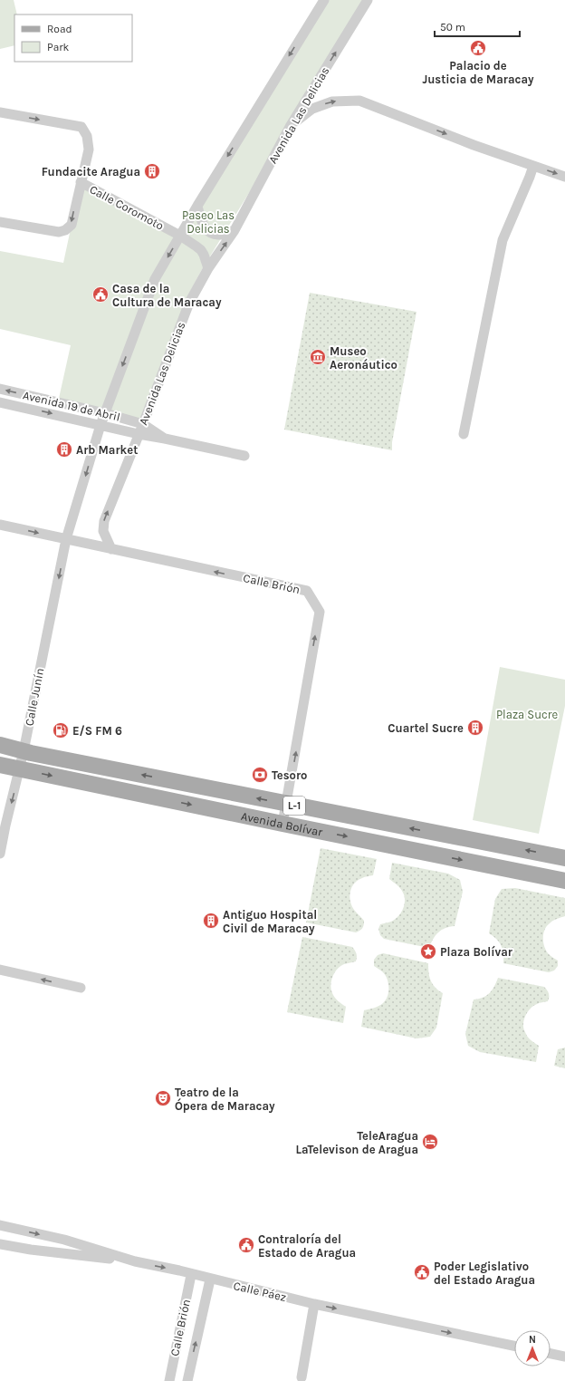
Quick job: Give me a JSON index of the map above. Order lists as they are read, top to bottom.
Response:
{
  "streets": {
    "main road": ["L-1", "Avenida Bolívar"],
    "street": [
      "Avenida Las Delicias",
      "Calle Coromoto",
      "Avenida 19 de Abril",
      "Calle Brión",
      "Calle Junín",
      "Calle Páez"
    ]
  },
  "crossings": [
    ["Avenida Las Delicias", "Calle Coromoto"],
    ["Avenida Las Delicias", "Avenida 19 de Abril"],
    ["Avenida Las Delicias", "Calle Brión"],
    ["Calle Brión", "Calle Junín"],
    ["Calle Brión", "Avenida Bolívar"],
    ["Calle Brión", "Calle Páez"],
    ["Calle Junín", "Avenida Bolívar"]
  ],
  "one_way": ["Calle Junín"],
  "parks": ["Paseo Las Delicias", "Plaza Sucre"],
  "places": {
    "public building": [
      "Palacio de Justicia de Maracay",
      "Casa de la Cultura de Maracay",
      "Contraloría del Estado de Aragua",
      "Poder Legislativo del Estado Aragua"
    ],
    "building": [
      "Fundacite Aragua",
      "Arb Market",
      "Cuartel Sucre",
      "Antiguo Hospital Civil de Maracay"
    ],
    "museum": ["Museo Aeronáutico"],
    "fuel station": ["E/S FM 6"],
    "bank": ["Tesoro"],
    "place": ["Plaza Bolívar"],
    "theatre": ["Teatro de la Ópera de Maracay"],
    "hotel": ["TeleAragua LaTelevison de Aragua"]
  },
  "legend": ["Road", "Park"],
  "scale_bar": "50 m",
  "north": "top"
}
